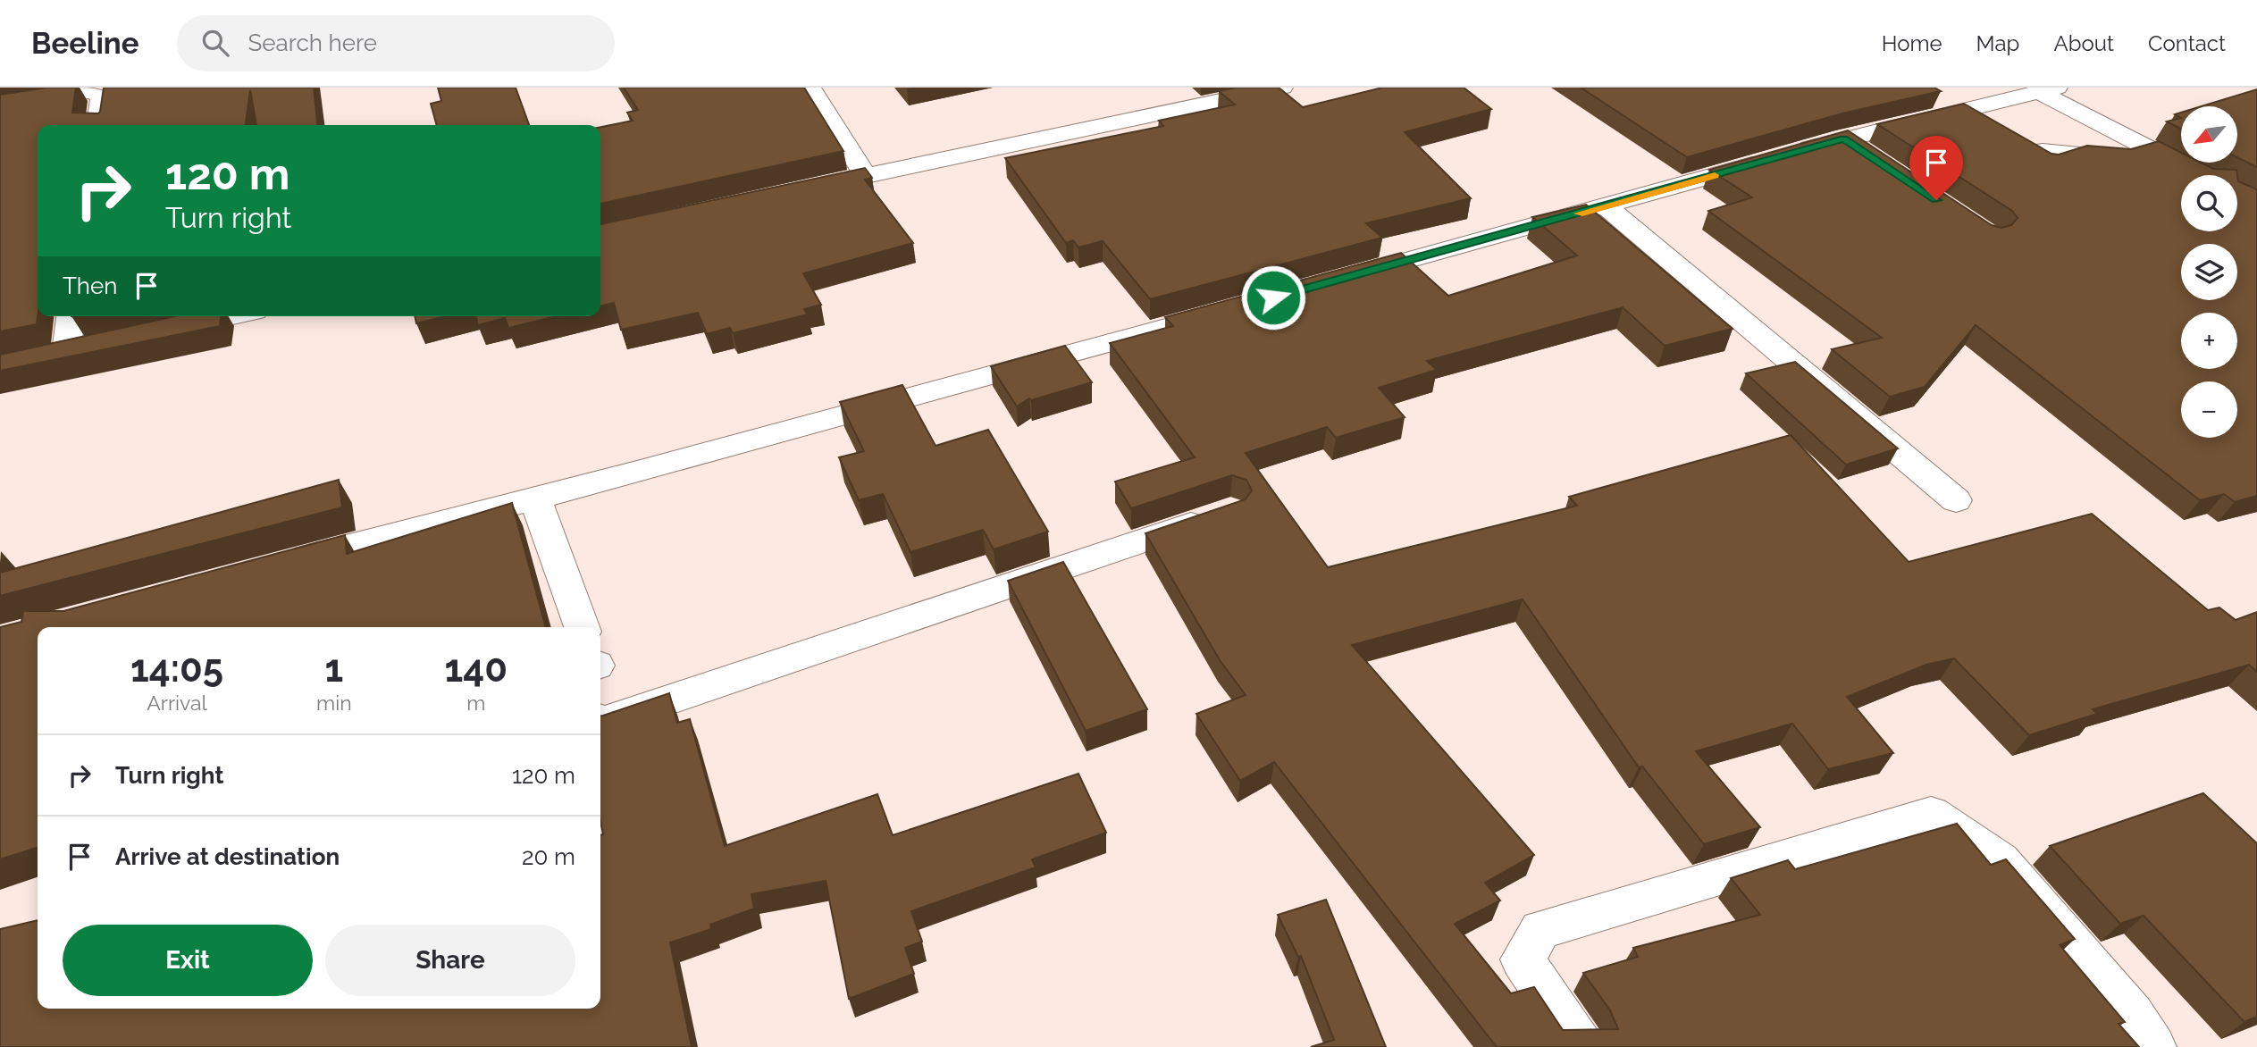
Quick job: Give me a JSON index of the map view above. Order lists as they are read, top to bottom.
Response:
{
  "north": "bottom left",
  "page": {
    "header": "Beeline",
    "search": "Search here",
    "nav": [
      "Home",
      "Map",
      "About",
      "Contact"
    ],
    "map_buttons": ["+", "−"],
    "turn": ["120 m", "Turn right"],
    "then": "Then",
    "eta": [
      "14:05",
      "Arrival",
      "1",
      "min",
      "140",
      "m"
    ],
    "list": [
      {
        "name": "Turn right",
        "value": "120 m"
      },
      {
        "name": "Arrive at destination",
        "value": "20 m"
      }
    ],
    "buttons": ["Exit", "Share"]
  }
}
